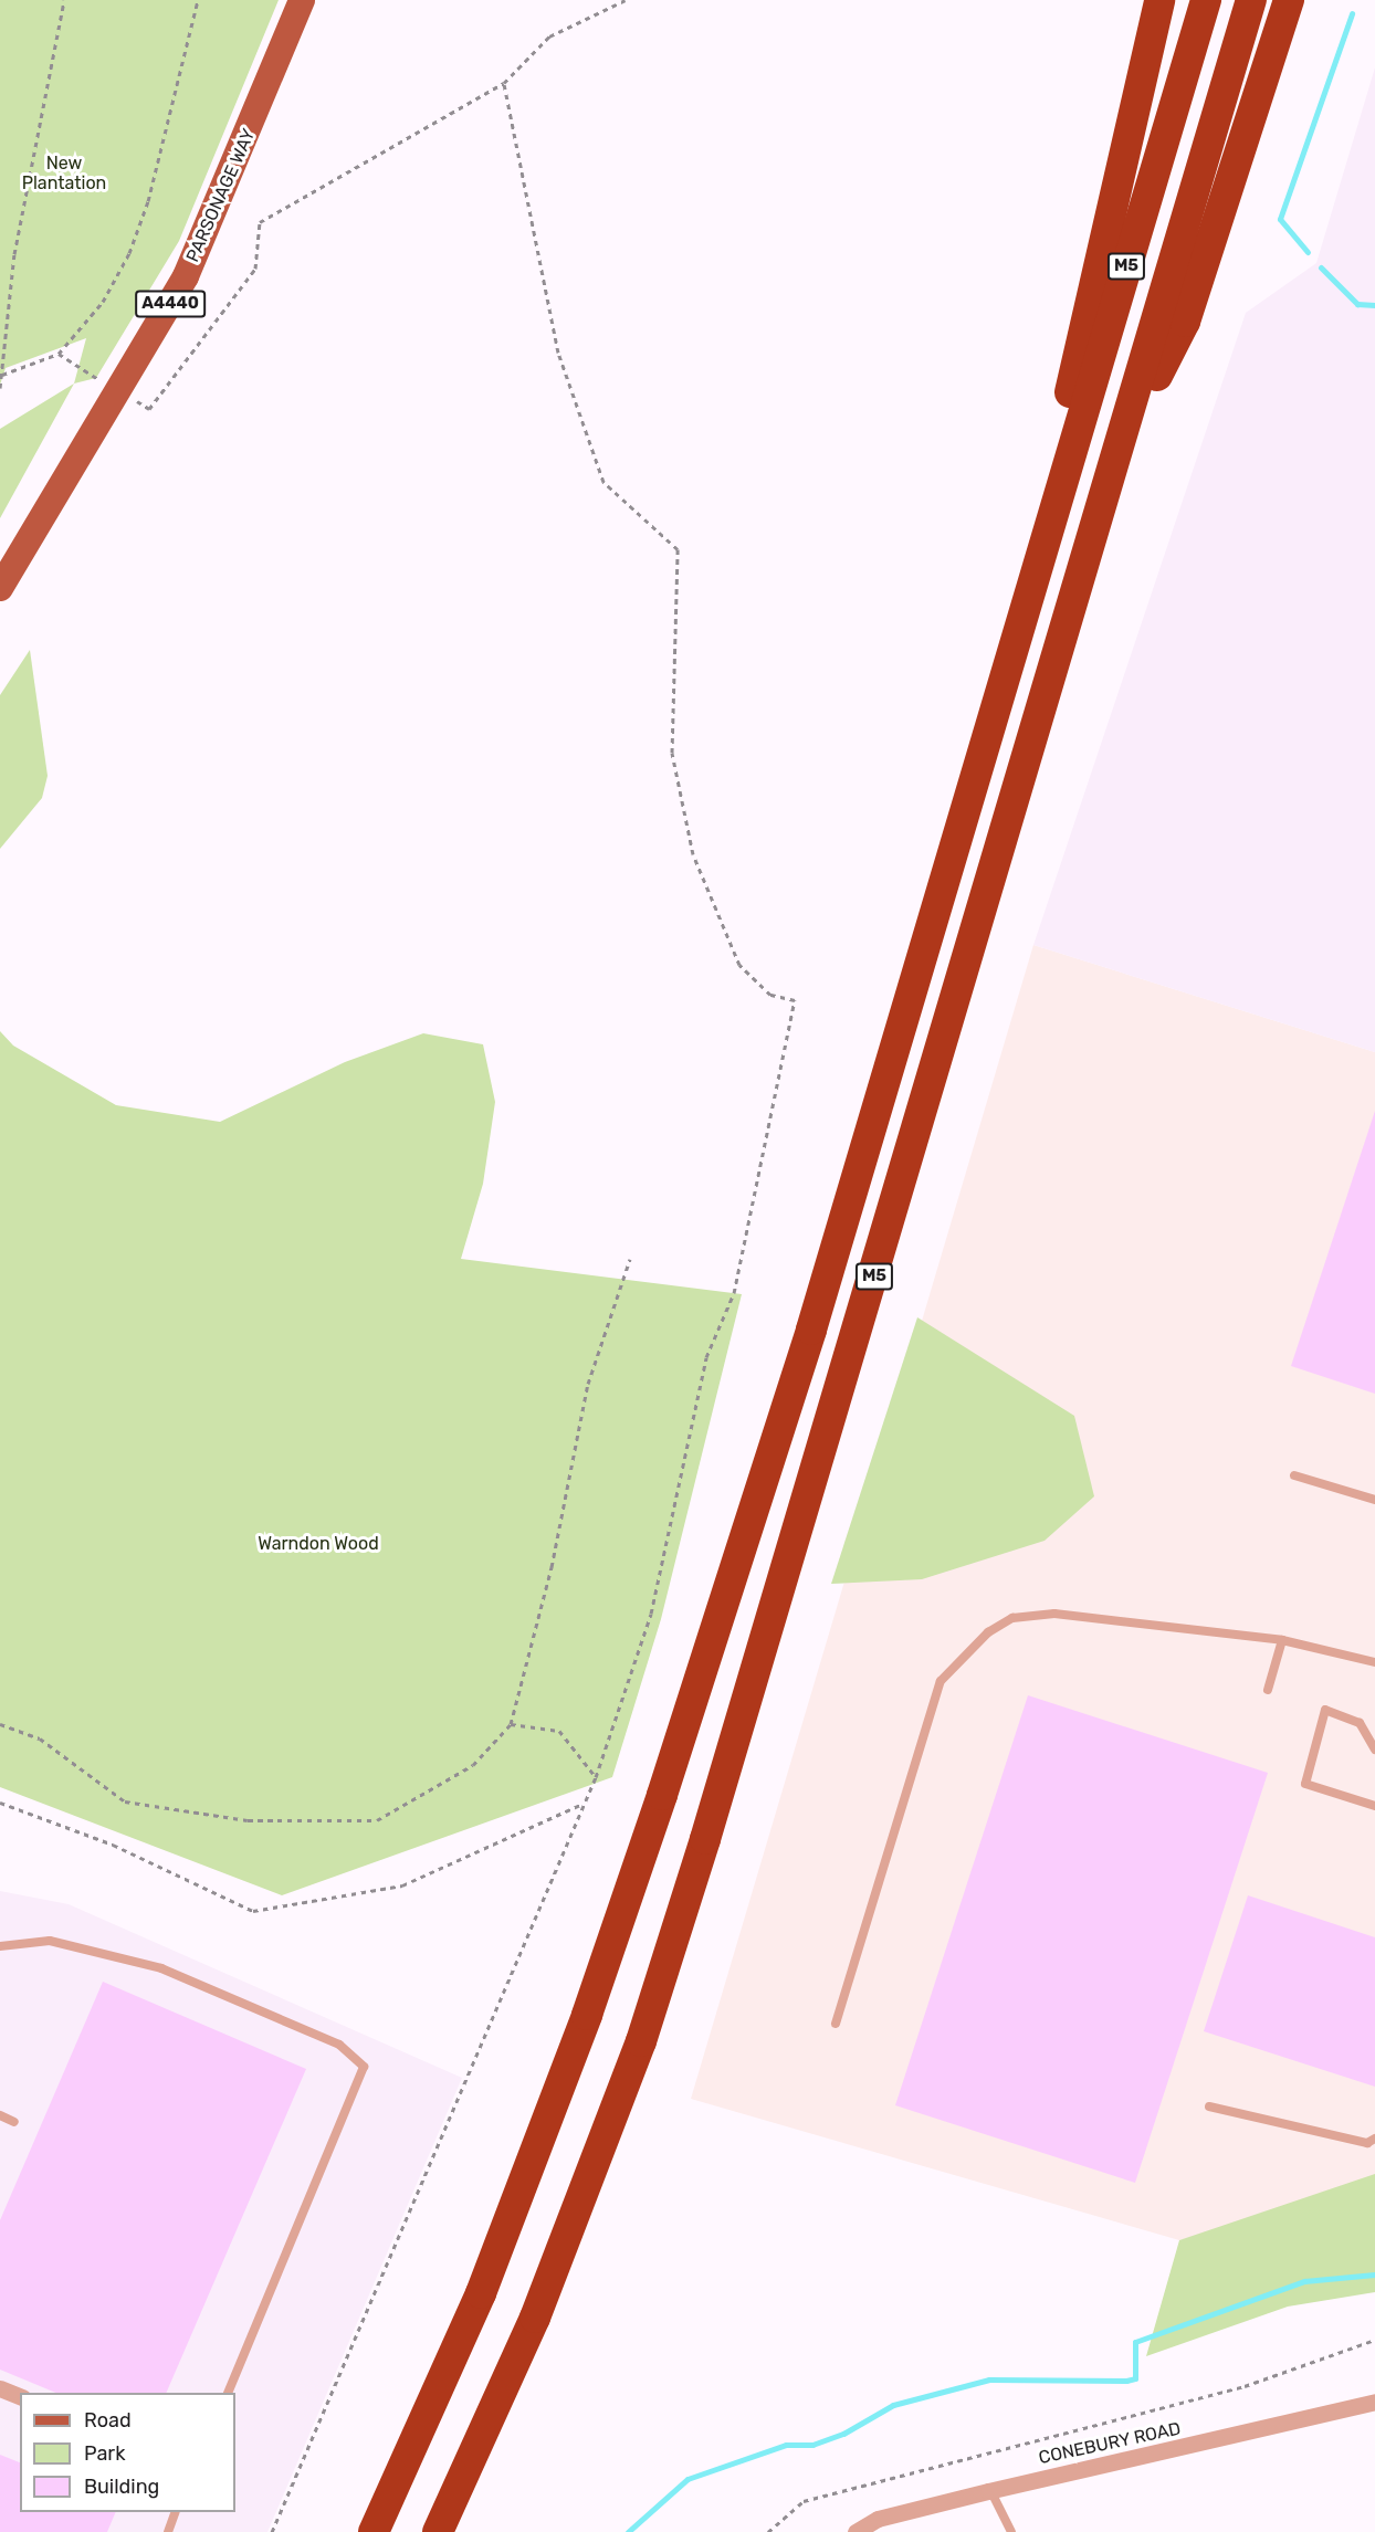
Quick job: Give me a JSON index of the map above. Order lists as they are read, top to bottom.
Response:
{
  "streets": {
    "highway": ["M5"],
    "main road": ["PARSONAGE WAY", "A4440"],
    "street": ["CONEBURY ROAD"]
  },
  "parks": ["New Plantation", "Warndon Wood"],
  "legend": ["Road", "Park", "Building"]
}
